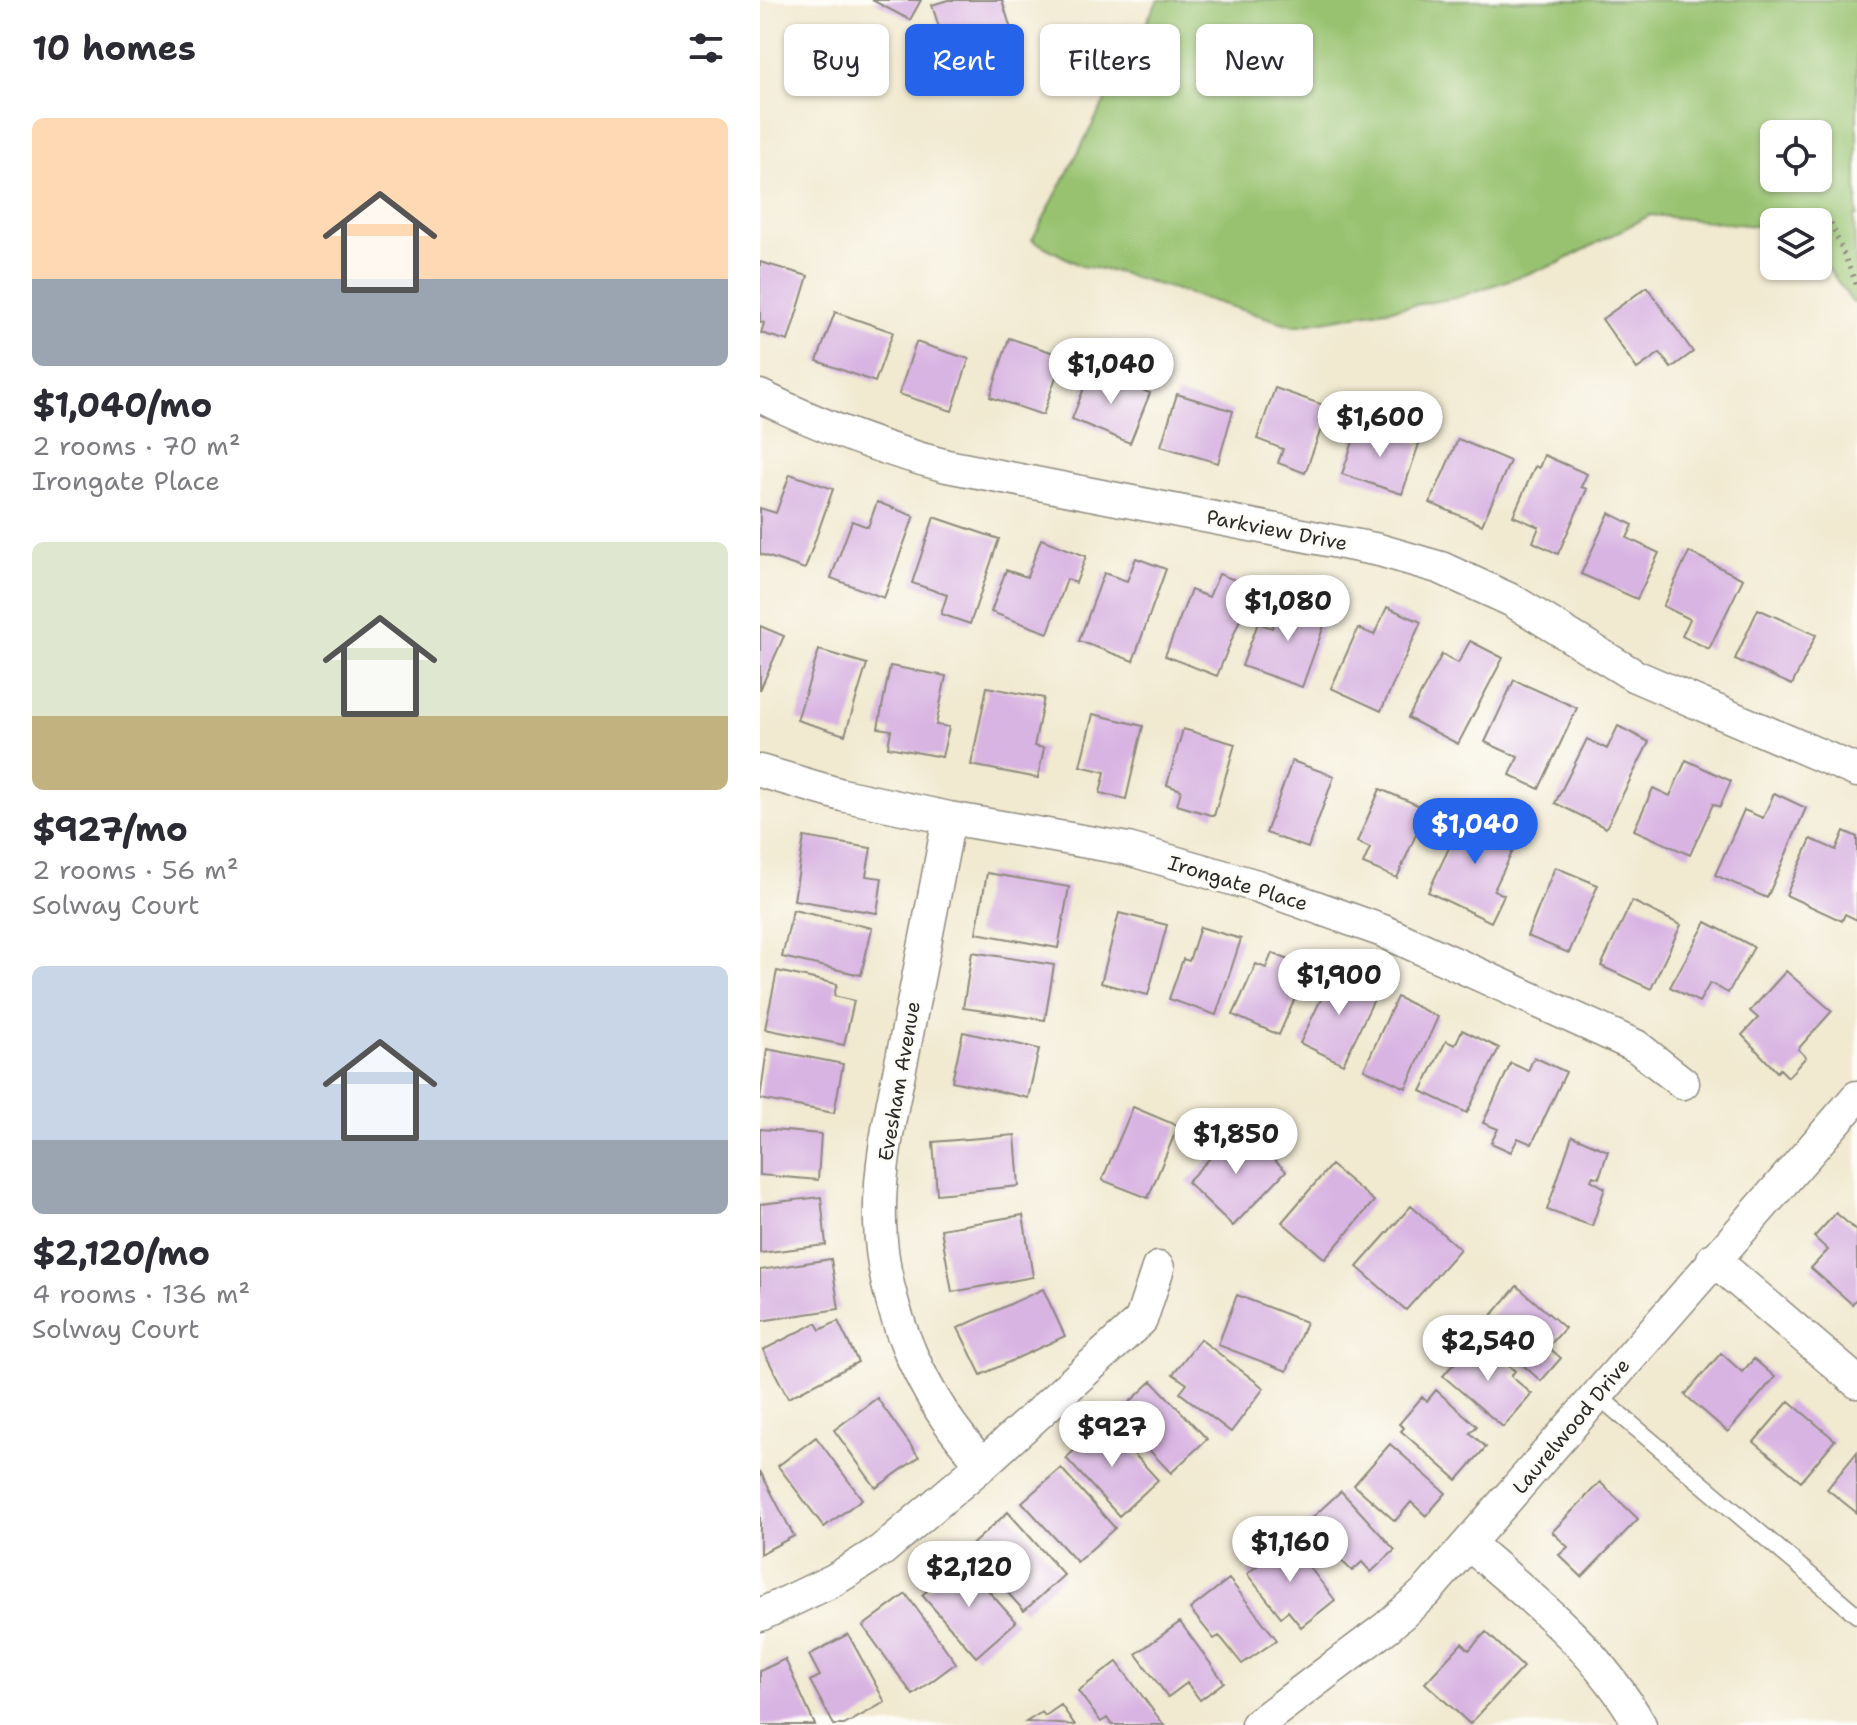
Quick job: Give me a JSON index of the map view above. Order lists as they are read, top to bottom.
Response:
{
  "streets": {
    "street": [
      "Parkview Drive",
      "Irongate Place",
      "Evesham Avenue",
      "Laurelwood Drive"
    ]
  },
  "crossings": [
    ["Irongate Place", "Evesham Avenue"]
  ],
  "page": {
    "heading": "10 homes",
    "chip": [
      "Buy",
      "Rent",
      "Filters",
      "New"
    ],
    "list": [
      {
        "name": "$1,040/mo",
        "note": "2 rooms · 70 m² · Irongate Place"
      },
      {
        "name": "$927/mo",
        "note": "2 rooms · 56 m² · Solway Court"
      },
      {
        "name": "$2,120/mo",
        "note": "4 rooms · 136 m² · Solway Court"
      }
    ],
    "price": [
      "$1,040",
      "$1,600",
      "$1,080",
      "$1,040",
      "$1,900",
      "$1,850",
      "$2,540",
      "$927",
      "$1,160",
      "$2,120"
    ]
  }
}
